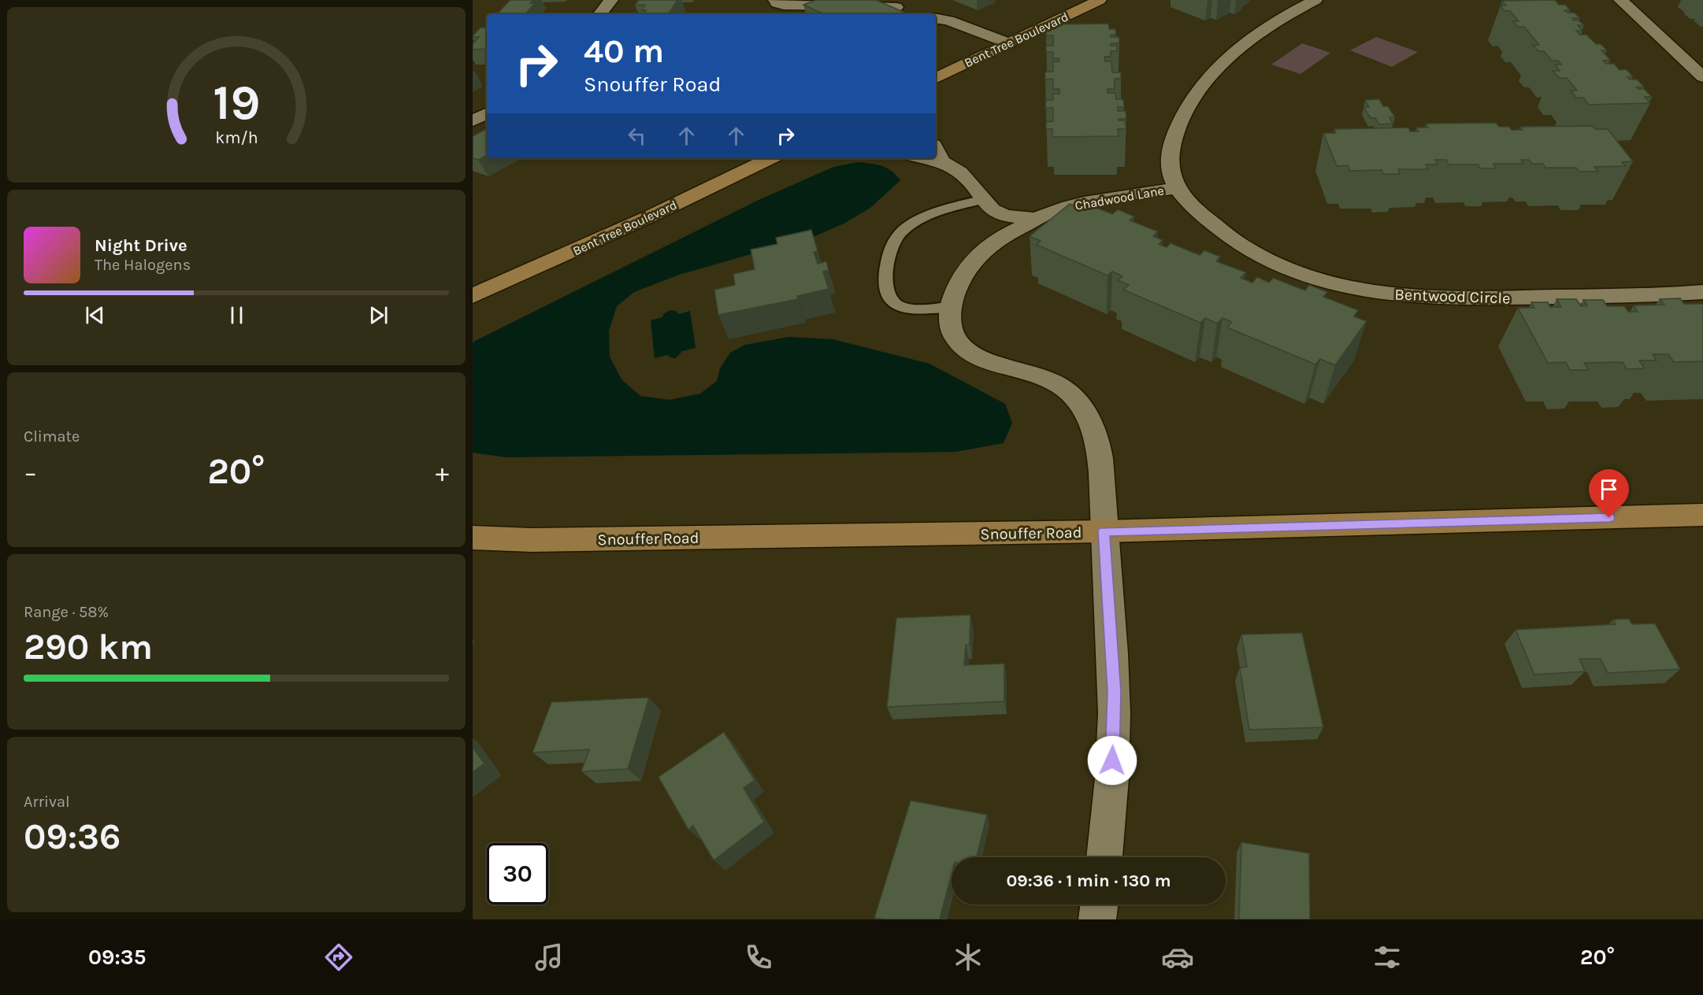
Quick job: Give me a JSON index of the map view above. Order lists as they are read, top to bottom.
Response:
{
  "streets": {
    "main road": ["Bent Tree Boulevard", "Snouffer Road"],
    "street": ["Chadwood Lane", "Bentwood Circle"]
  },
  "crossings": [
    ["Chadwood Lane", "Bentwood Circle"],
    ["Chadwood Lane", "Snouffer Road"]
  ],
  "page": {
    "turn": ["40 m", "Snouffer Road"],
    "song": ["Night Drive", "The Halogens"],
    "tile": [
      "Climate",
      ["Range · 58%", "290 km"],
      ["Arrival", "09:36"]
    ],
    "heat": ["−", "20°", "+"],
    "limit": "30",
    "trip": "09:36 · 1 min · 130 m",
    "tabs": ["09:35", "20°"],
    "gauge": ["19", "km/h"]
  }
}
